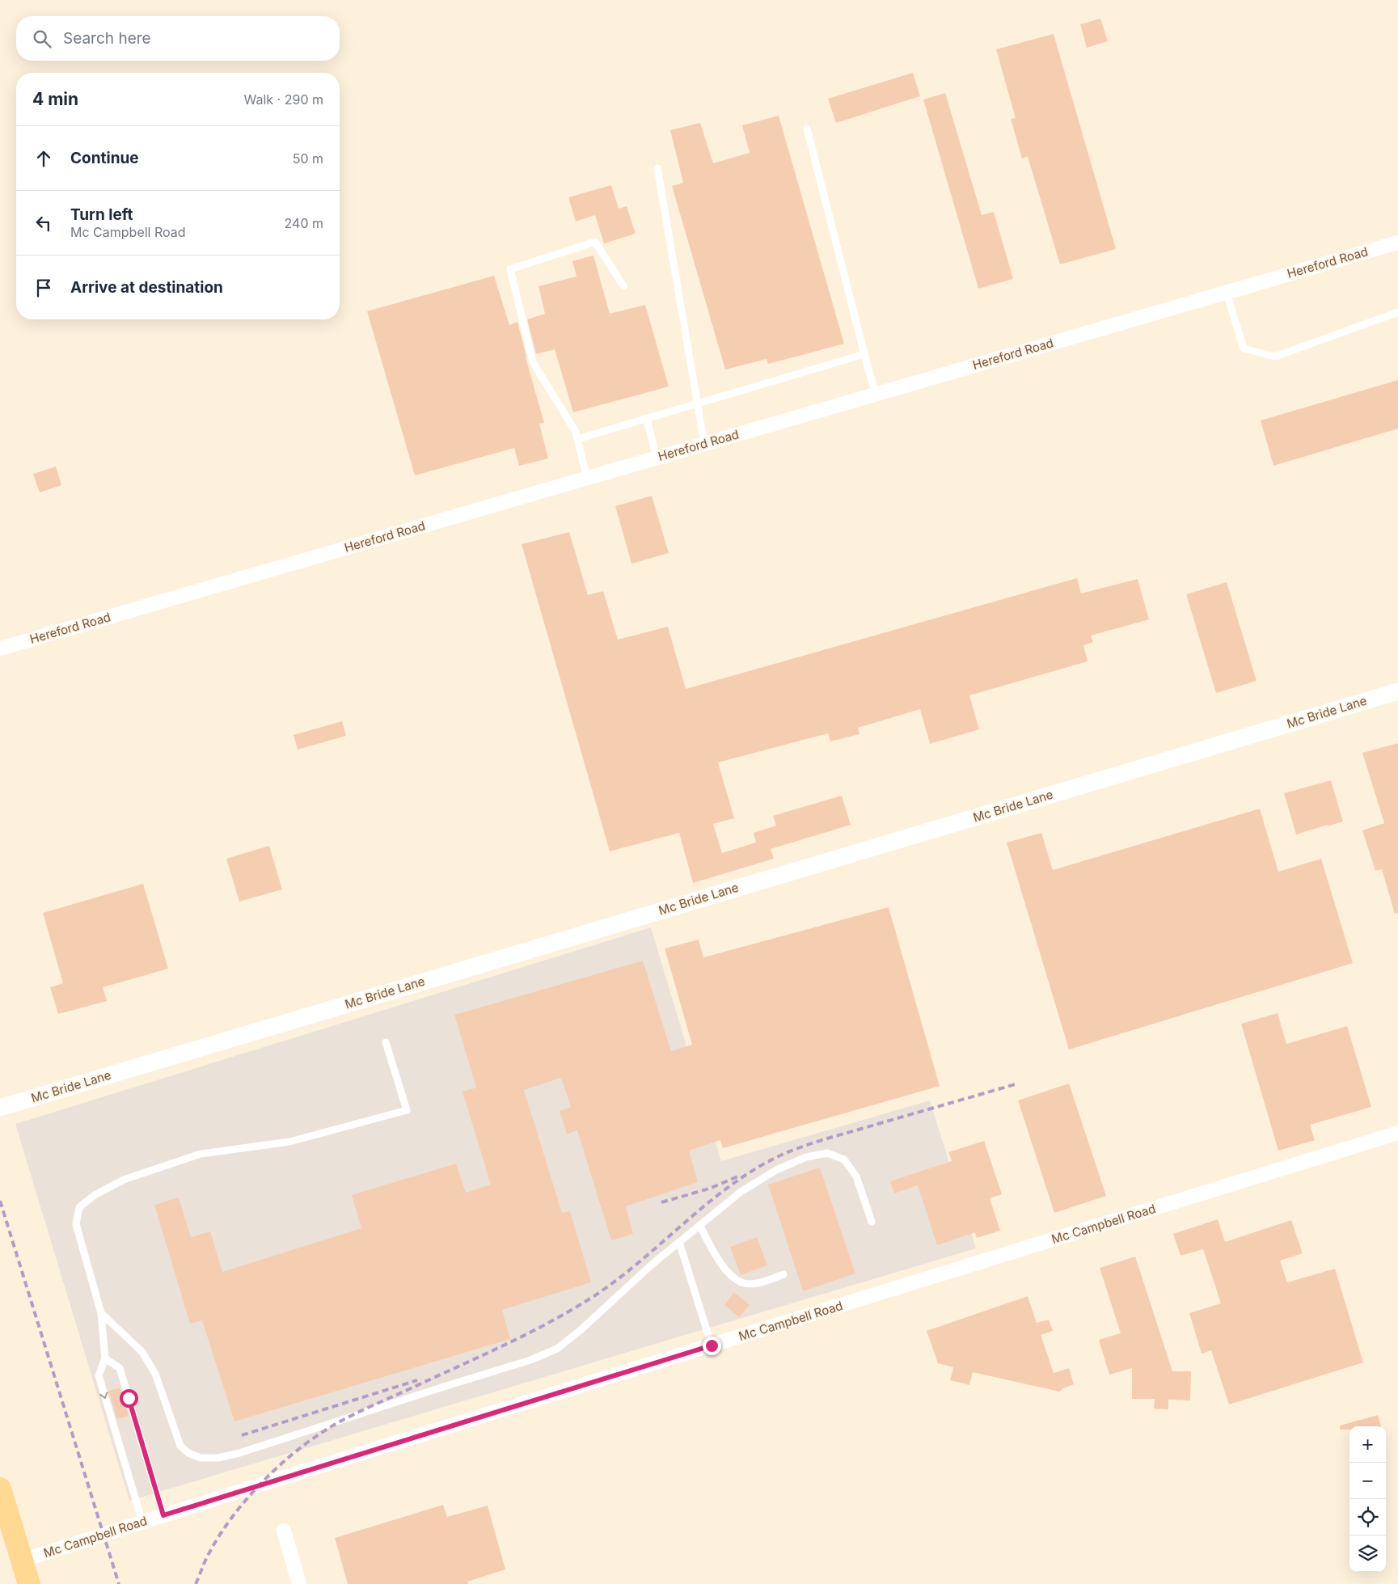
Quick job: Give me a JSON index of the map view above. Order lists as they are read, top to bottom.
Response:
{
  "streets": {
    "street": ["Hereford Road", "Mc Bride Lane", "Mc Campbell Road"]
  },
  "page": {
    "search": "Search here",
    "heading": ["4 min", "Walk · 290 m"],
    "list": [
      ["Continue", "50 m"],
      ["Turn left", "Mc Campbell Road", "240 m"],
      "Arrive at destination"
    ],
    "map_buttons": ["+", "−"]
  }
}
